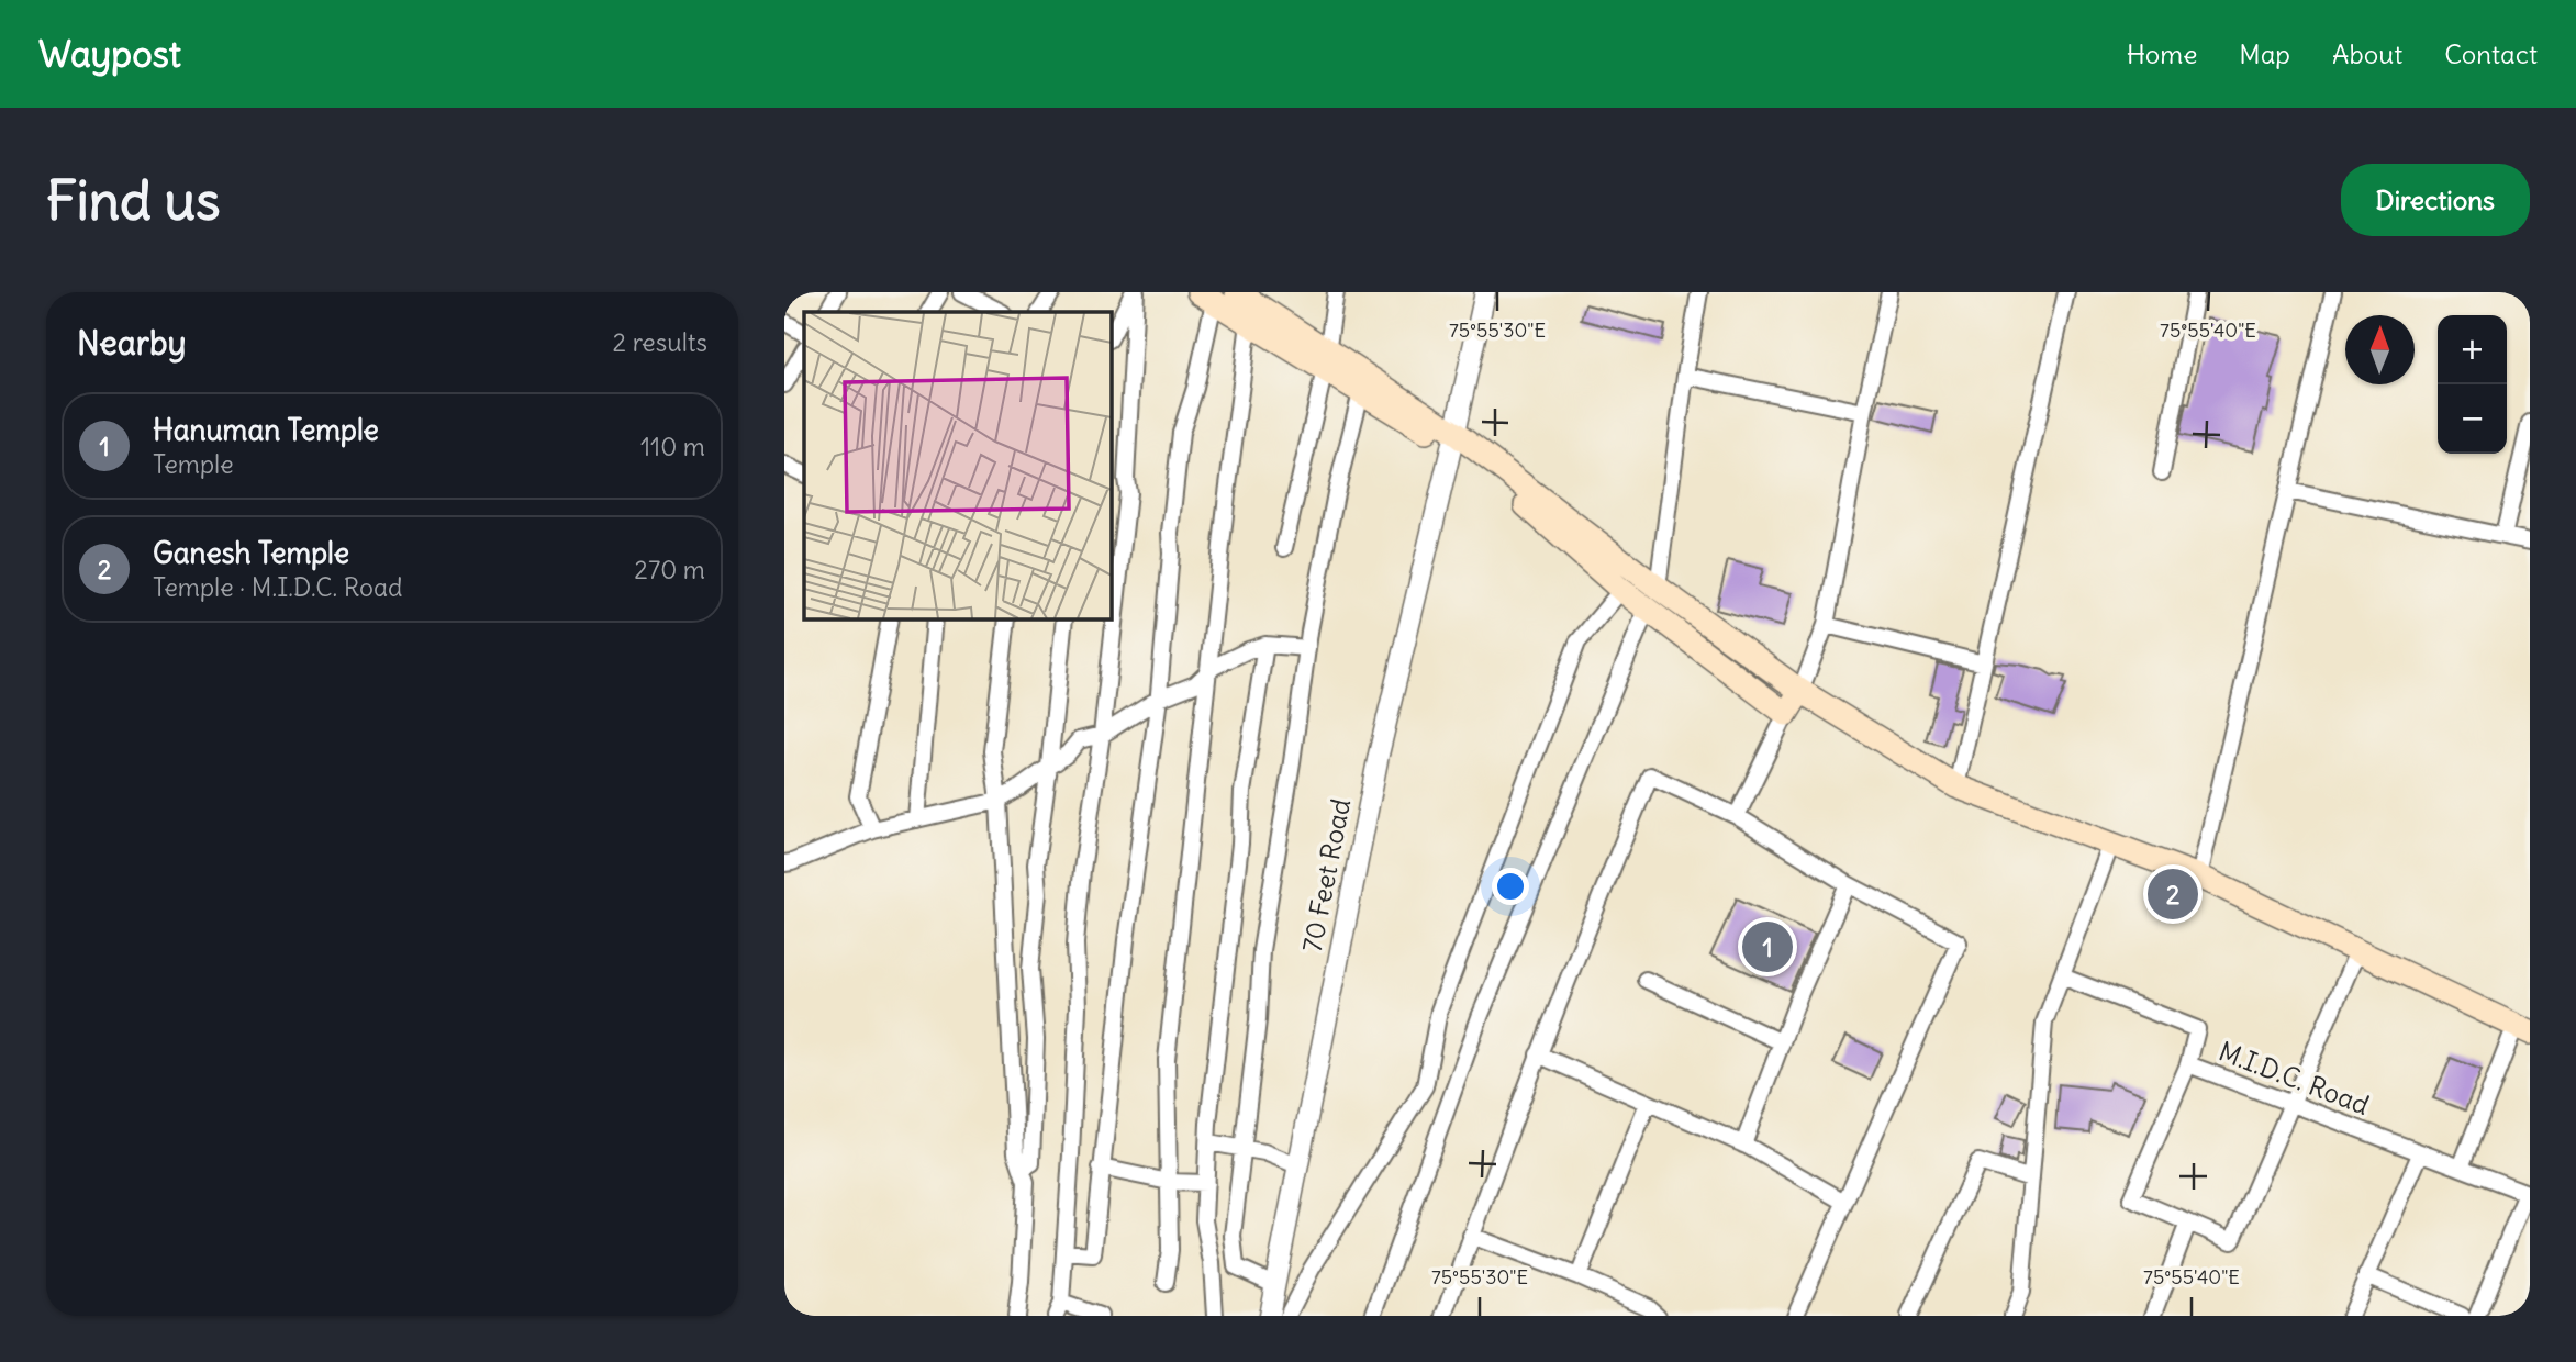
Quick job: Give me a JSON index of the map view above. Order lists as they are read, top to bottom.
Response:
{
  "streets": {
    "street": ["70 Feet Road", "M.I.D.C. Road"]
  },
  "north": "top",
  "page": {
    "header": "Waypost",
    "nav": [
      "Home",
      "Map",
      "About",
      "Contact"
    ],
    "buttons": "Directions",
    "title": "Find us",
    "heading": ["Nearby", "2 results"],
    "map_buttons": ["+", "−"],
    "list": [
      {
        "mark": "1",
        "name": "Hanuman Temple",
        "note": "Temple",
        "value": "110 m"
      },
      {
        "mark": "2",
        "name": "Ganesh Temple",
        "note": "Temple · M.I.D.C. Road",
        "value": "270 m"
      }
    ],
    "pins": ["2", "1"]
  },
  "coordinates": ["75°55'30\"E", "75°55'40\"E"]
}
